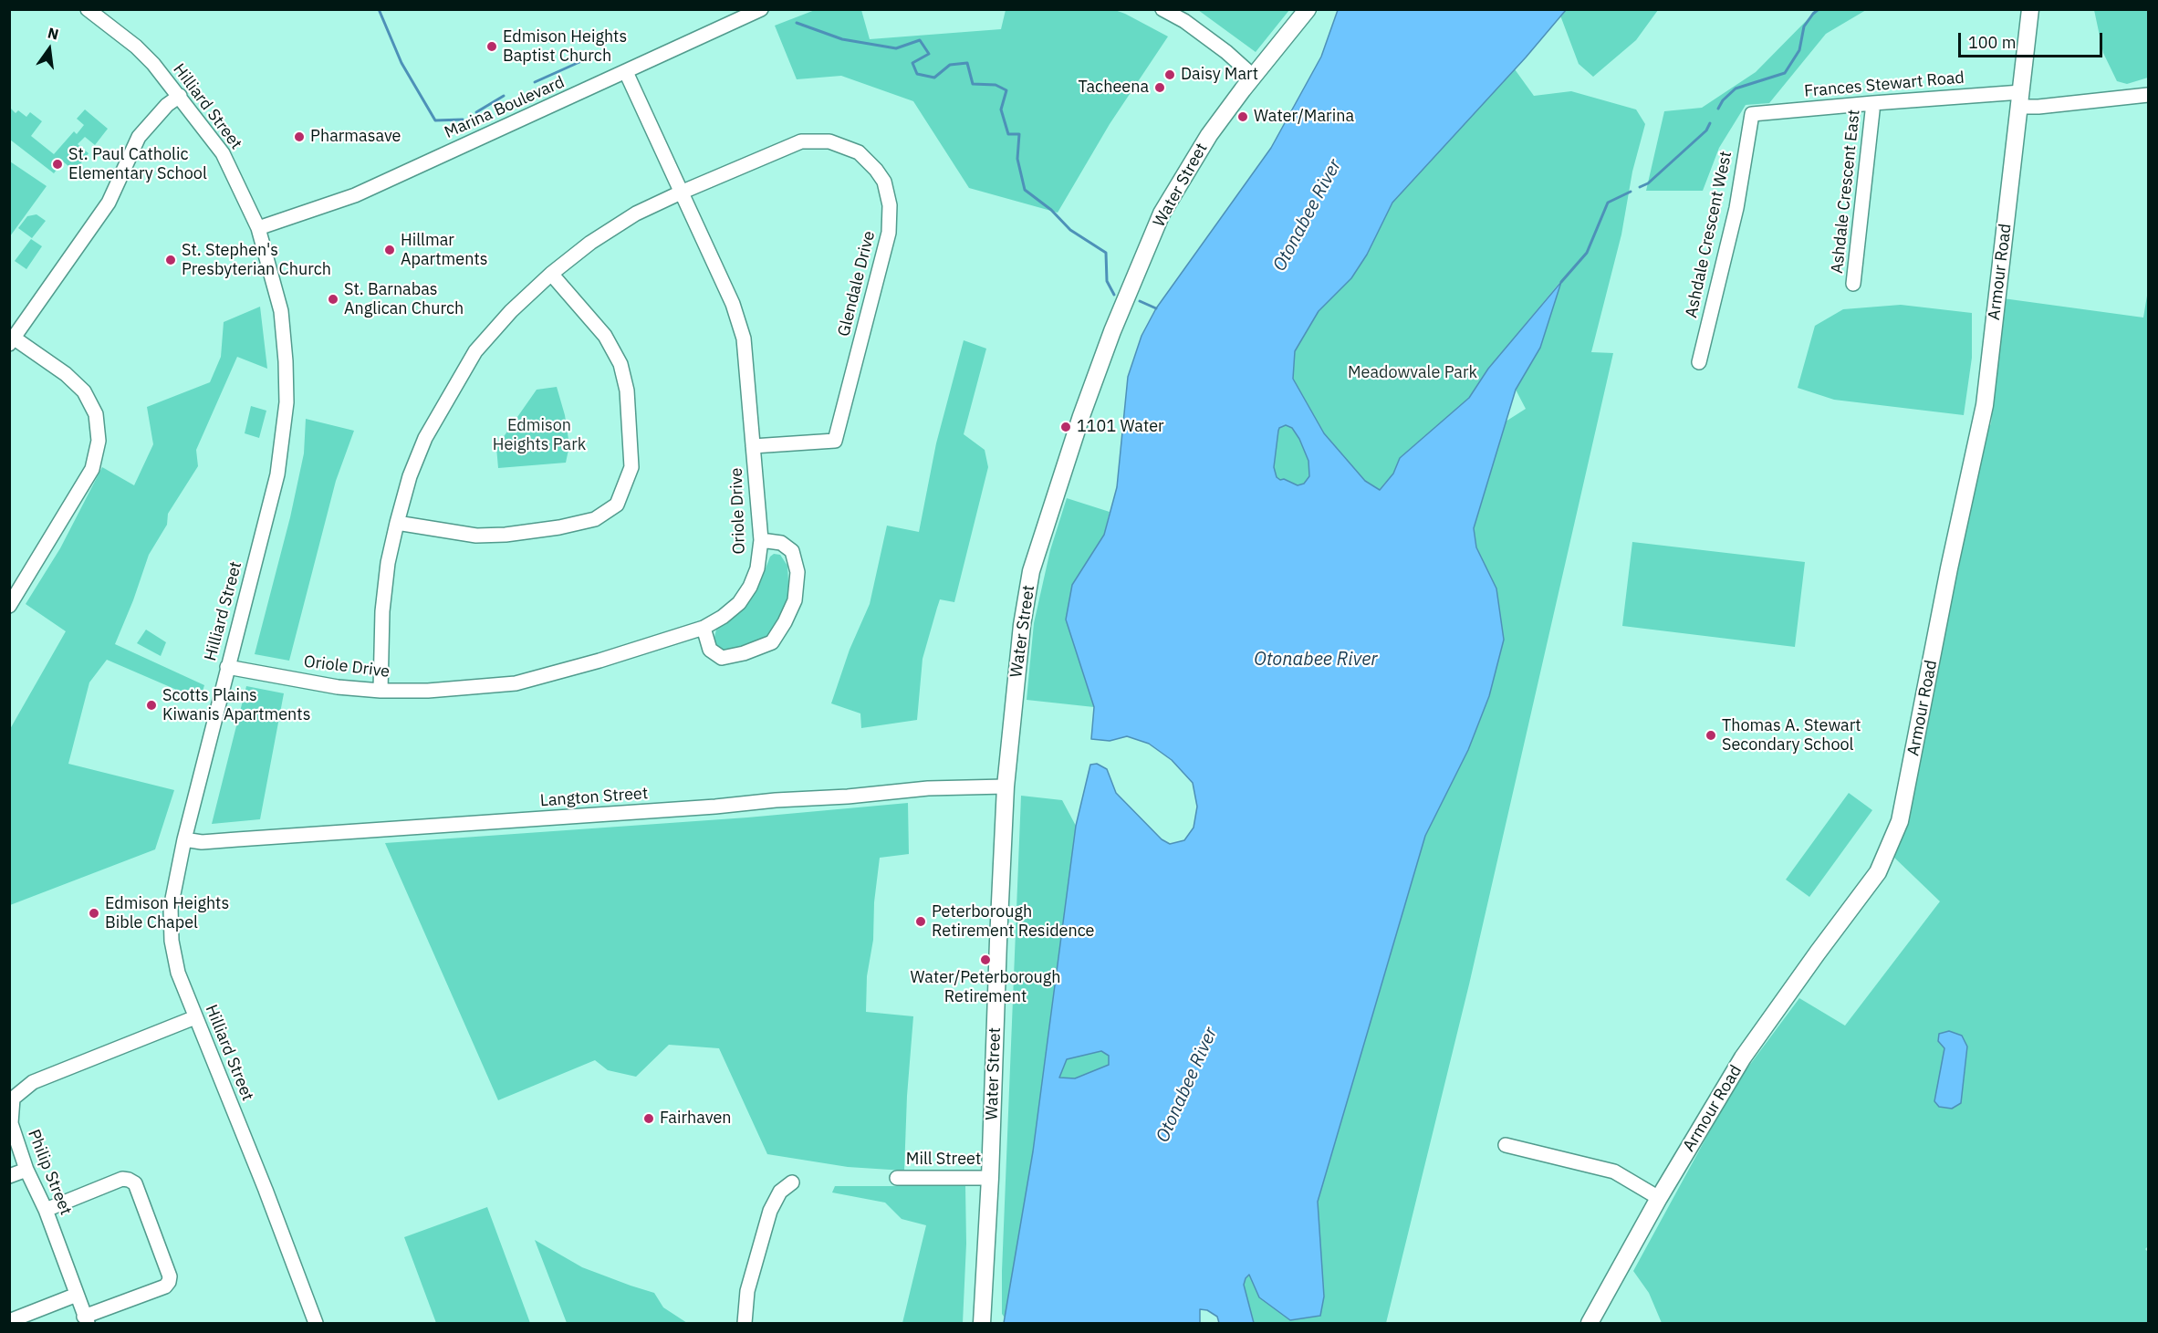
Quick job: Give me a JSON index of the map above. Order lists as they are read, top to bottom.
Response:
{
  "streets": {
    "main road": ["Water Street", "Armour Road"],
    "street": [
      "Frances Stewart Road",
      "Hilliard Street",
      "Marina Boulevard",
      "Ashdale Crescent East",
      "Ashdale Crescent West",
      "Glendale Drive",
      "Oriole Drive",
      "Langton Street",
      "Mill Street",
      "Philip Street"
    ]
  },
  "crossings": [
    ["Frances Stewart Road", "Ashdale Crescent East"],
    ["Frances Stewart Road", "Ashdale Crescent West"],
    ["Frances Stewart Road", "Armour Road"],
    ["Hilliard Street", "Marina Boulevard"],
    ["Hilliard Street", "Oriole Drive"],
    ["Hilliard Street", "Langton Street"],
    ["Hilliard Street", "Philip Street"],
    ["Marina Boulevard", "Oriole Drive"],
    ["Water Street", "Langton Street"],
    ["Water Street", "Mill Street"],
    ["Glendale Drive", "Oriole Drive"]
  ],
  "water": ["Otonabee River"],
  "parks": ["Meadowvale Park", "Edmison Heights Park"],
  "places": [
    "Edmison Heights Baptist Church",
    "Daisy Mart",
    "Tacheena",
    "Water/Marina",
    "Pharmasave",
    "St. Paul Catholic Elementary School",
    "Hillmar Apartments",
    "St. Stephen's Presbyterian Church",
    "St. Barnabas Anglican Church",
    "1101 Water",
    "Scotts Plains Kiwanis Apartments",
    "Thomas A. Stewart Secondary School",
    "Edmison Heights Bible Chapel",
    "Peterborough Retirement Residence",
    "Water/Peterborough Retirement",
    "Fairhaven"
  ],
  "scale_bar": "100 m",
  "north": "top"
}
